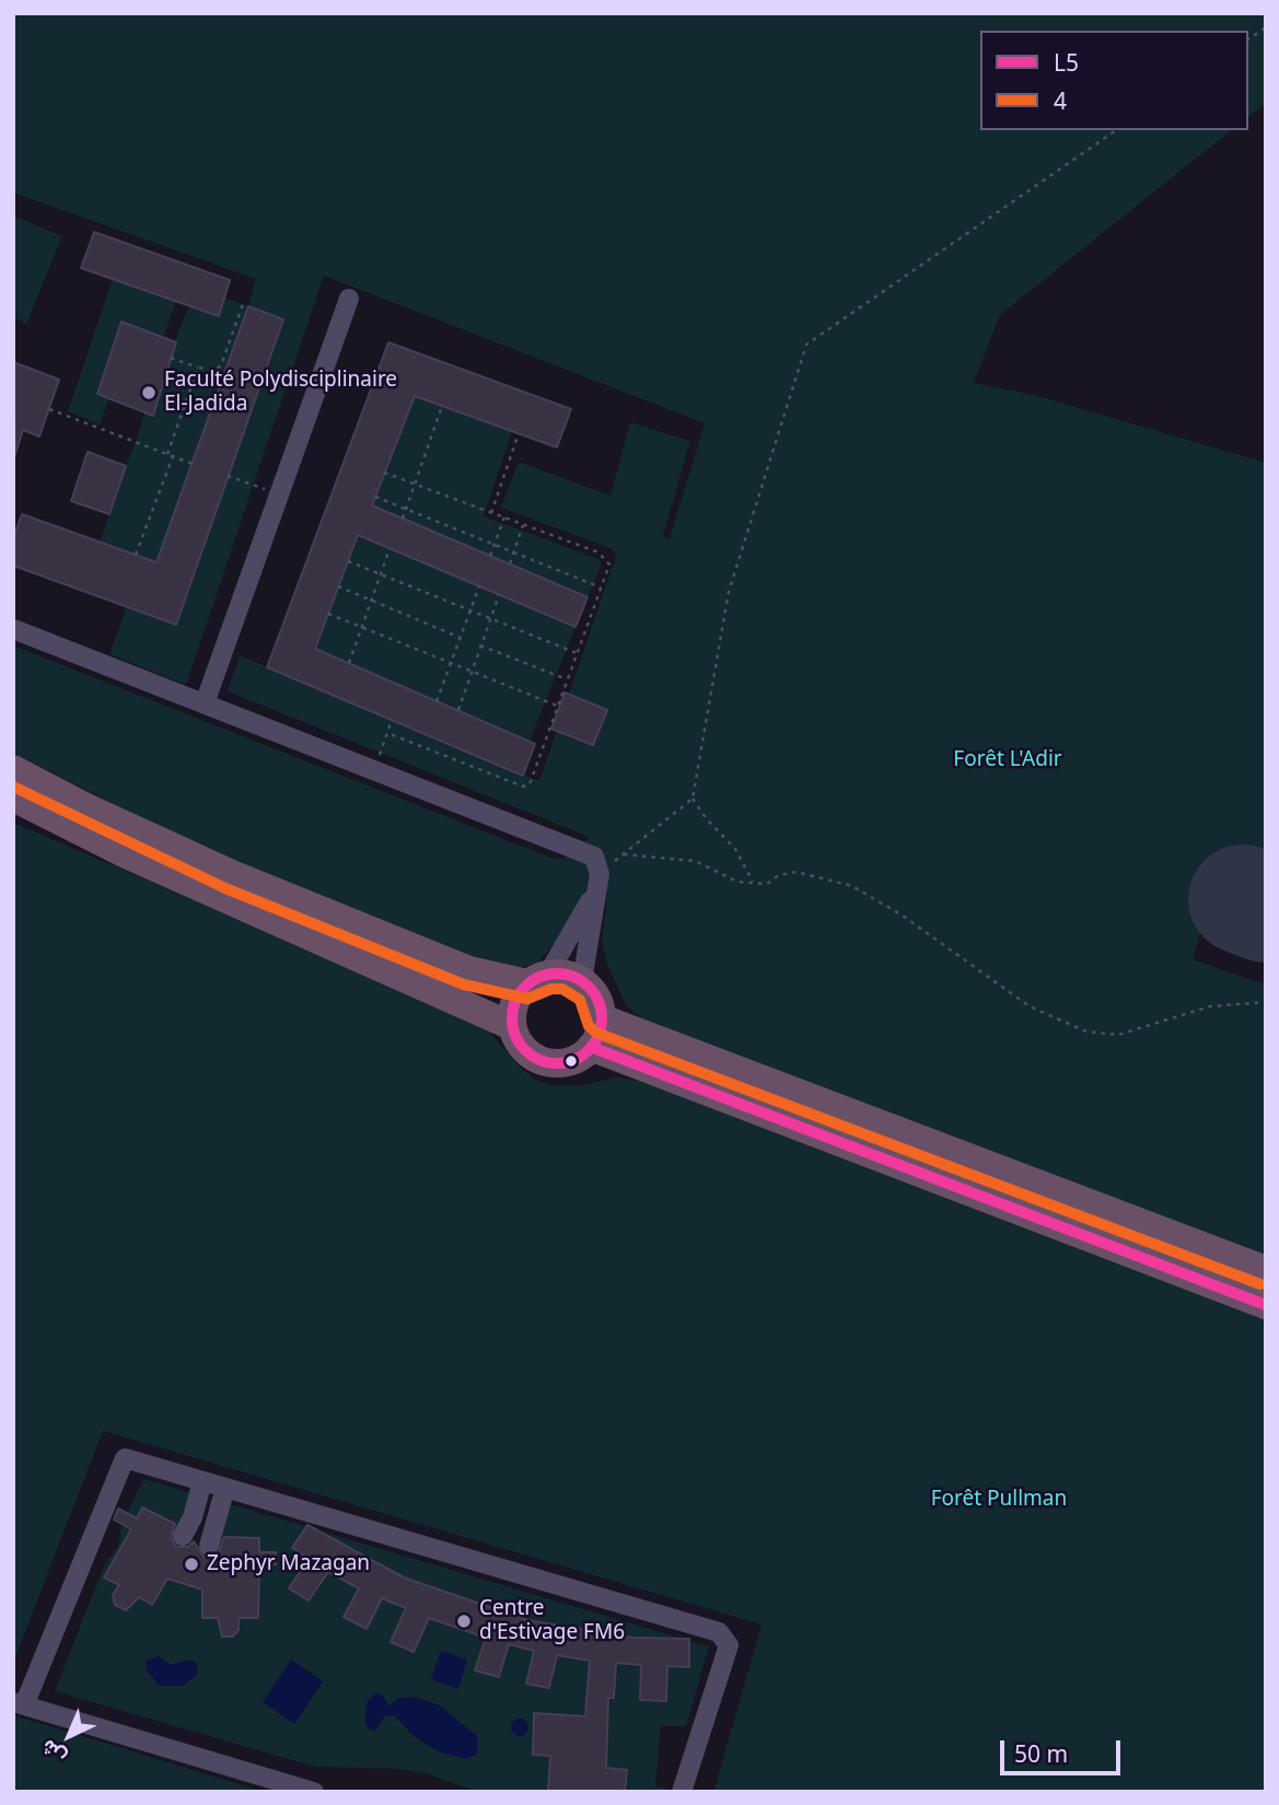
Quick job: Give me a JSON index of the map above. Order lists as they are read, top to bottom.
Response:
{
  "parks": ["Forêt L'Adir", "Forêt Pullman"],
  "places": ["Faculté Polydisciplinaire El-Jadida", "Zephyr Mazagan", "Centre d'Estivage FM6"],
  "lines": ["transit line 4", "transit line L5"],
  "legend": ["L5", "4"],
  "scale_bar": "50 m",
  "north": "bottom left"
}
